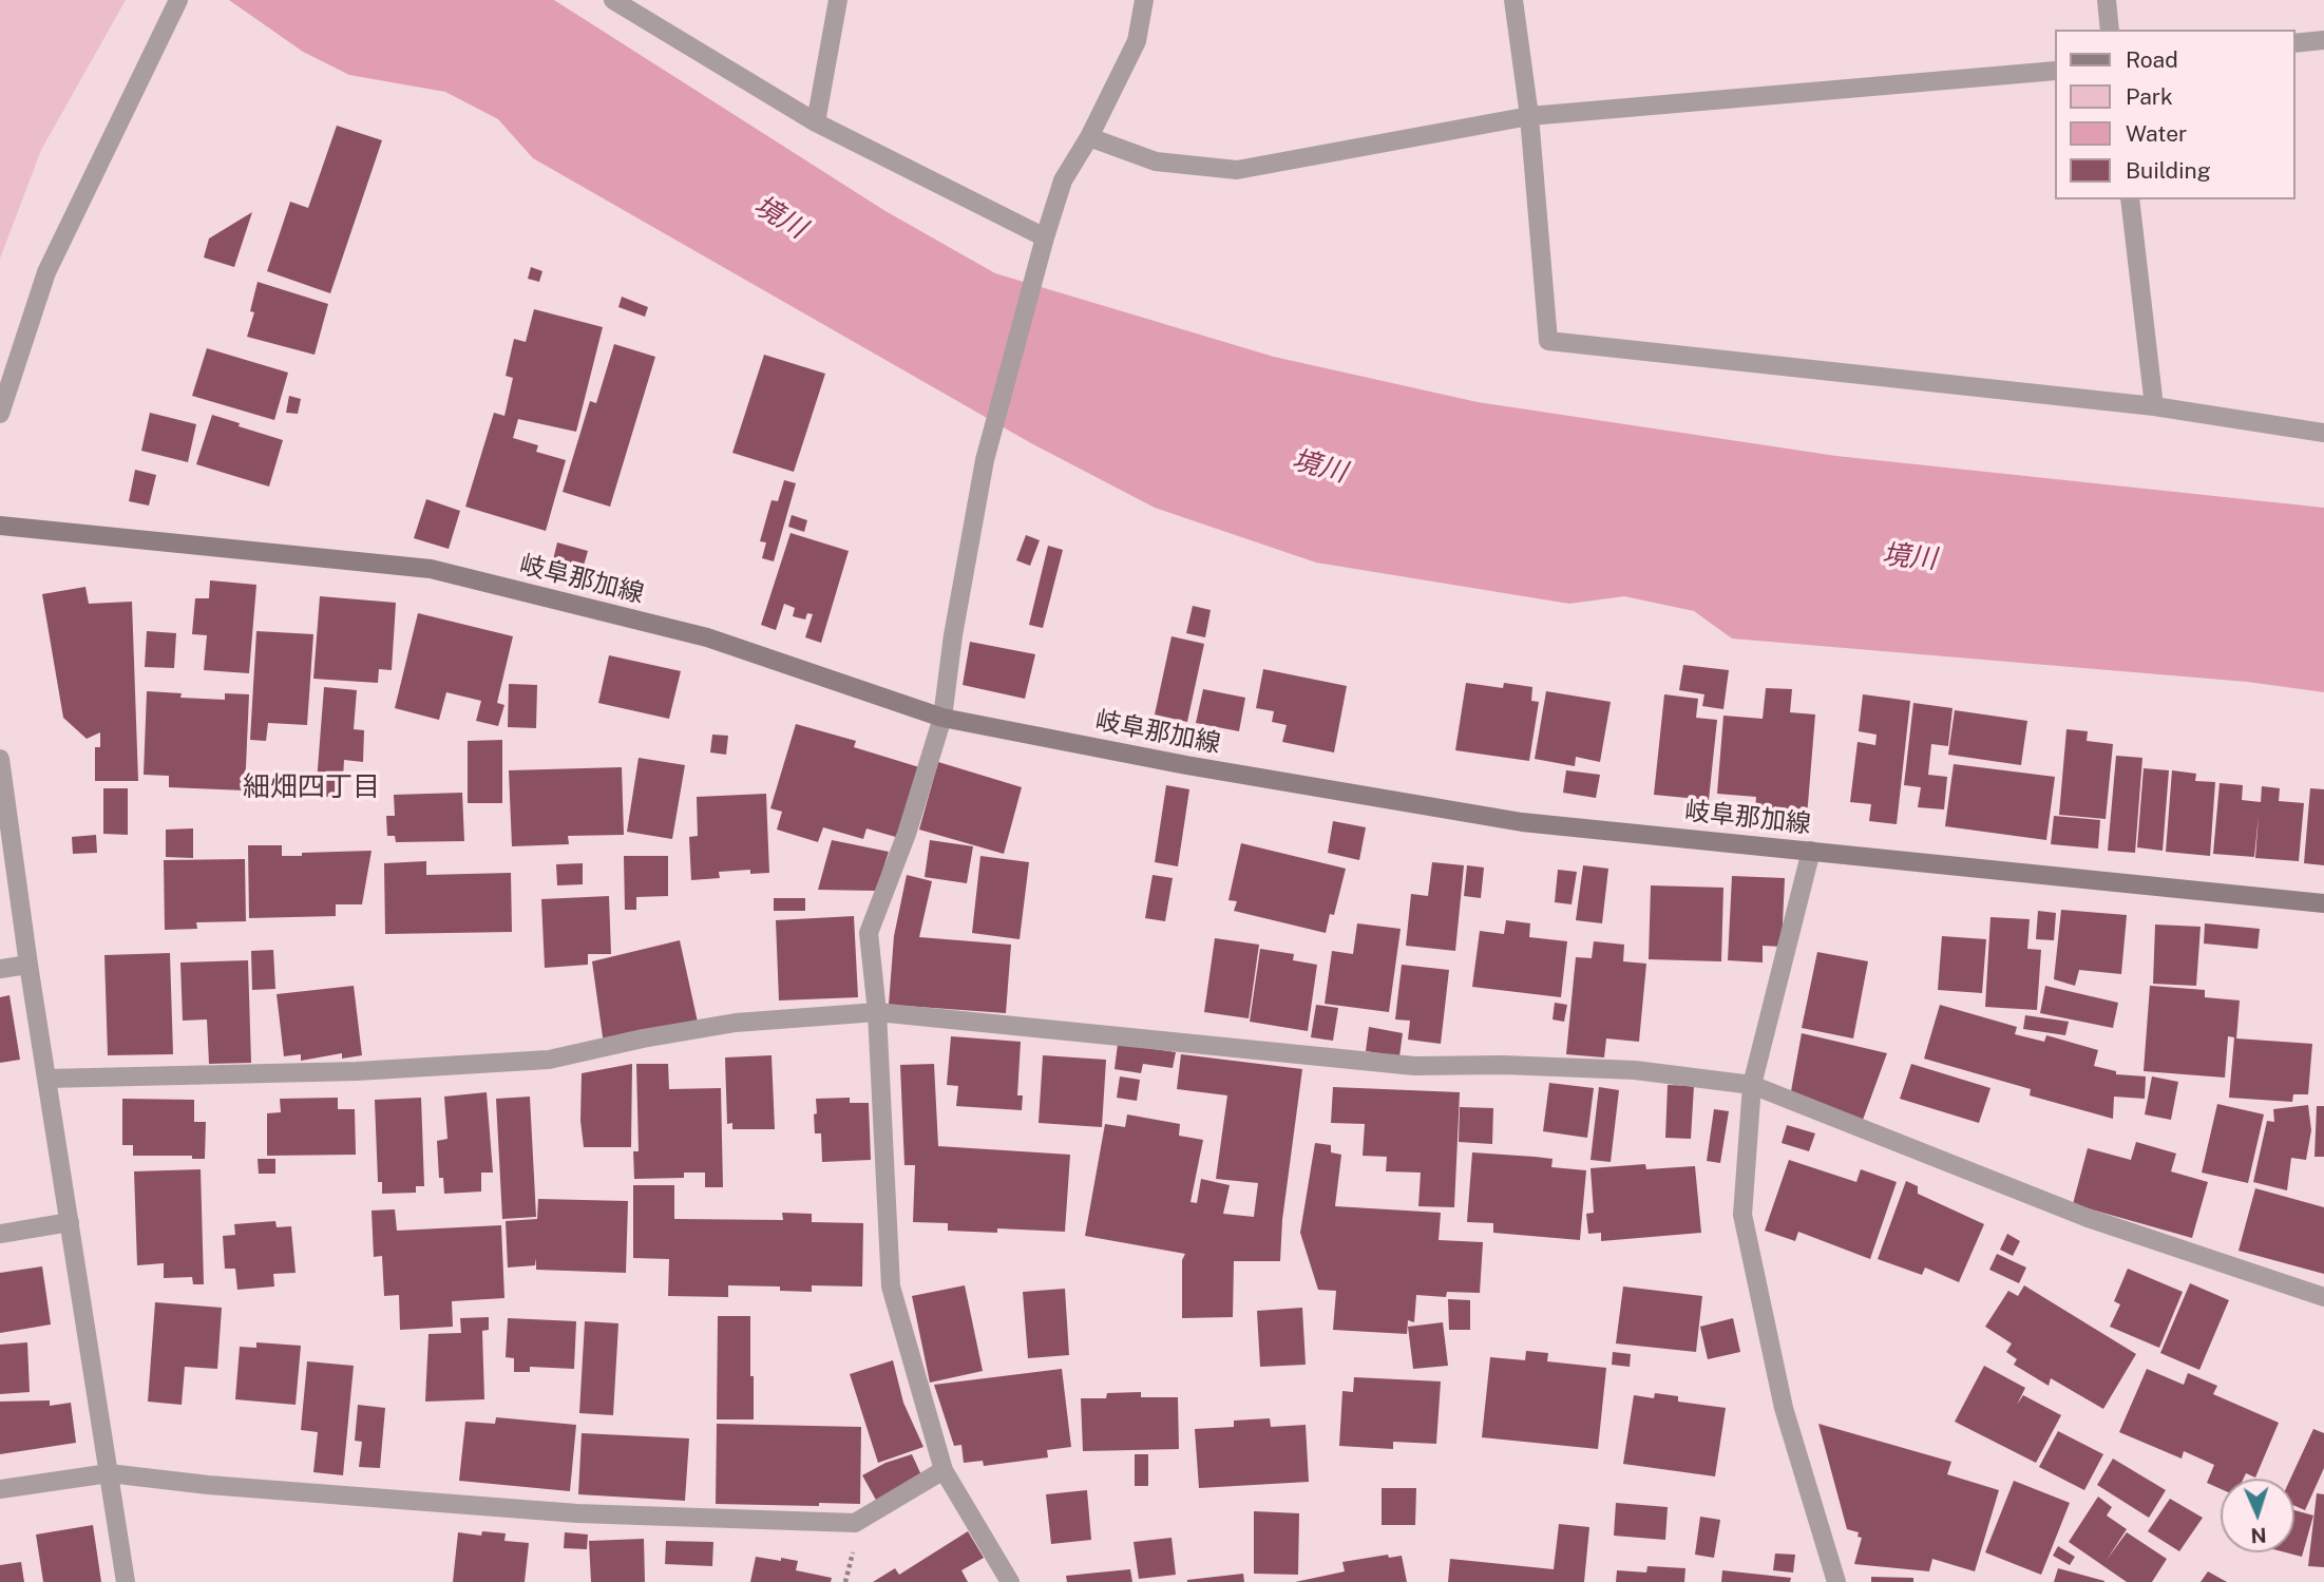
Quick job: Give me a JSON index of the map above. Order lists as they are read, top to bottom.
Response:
{
  "streets": {
    "main road": ["岐阜那加線"]
  },
  "districts": ["細畑四丁目"],
  "water": ["境川"],
  "legend": [
    "Road",
    "Park",
    "Water",
    "Building"
  ],
  "north": "bottom"
}
